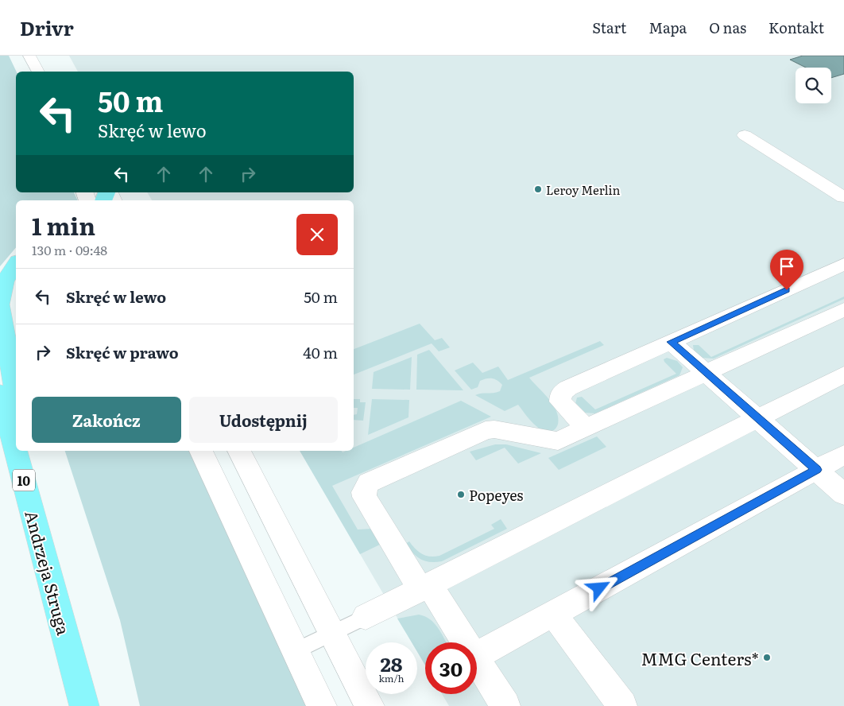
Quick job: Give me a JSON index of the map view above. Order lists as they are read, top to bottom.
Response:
{
  "streets": {
    "main road": ["10", "Andrzeja Struga"]
  },
  "places": ["Leroy Merlin", "Popeyes", "MMG Centers*"],
  "page": {
    "header": "Drivr",
    "nav": [
      "Start",
      "Mapa",
      "O nas",
      "Kontakt"
    ],
    "turn": ["50 m", "Skręć w lewo"],
    "heading": ["1 min", "130 m · 09:48"],
    "list": [
      {
        "name": "Skręć w lewo",
        "value": "50 m"
      },
      {
        "name": "Skręć w prawo",
        "value": "40 m"
      }
    ],
    "buttons": ["Zakończ", "Udostępnij"],
    "speed": "28 km/h",
    "limit": "30"
  }
}
